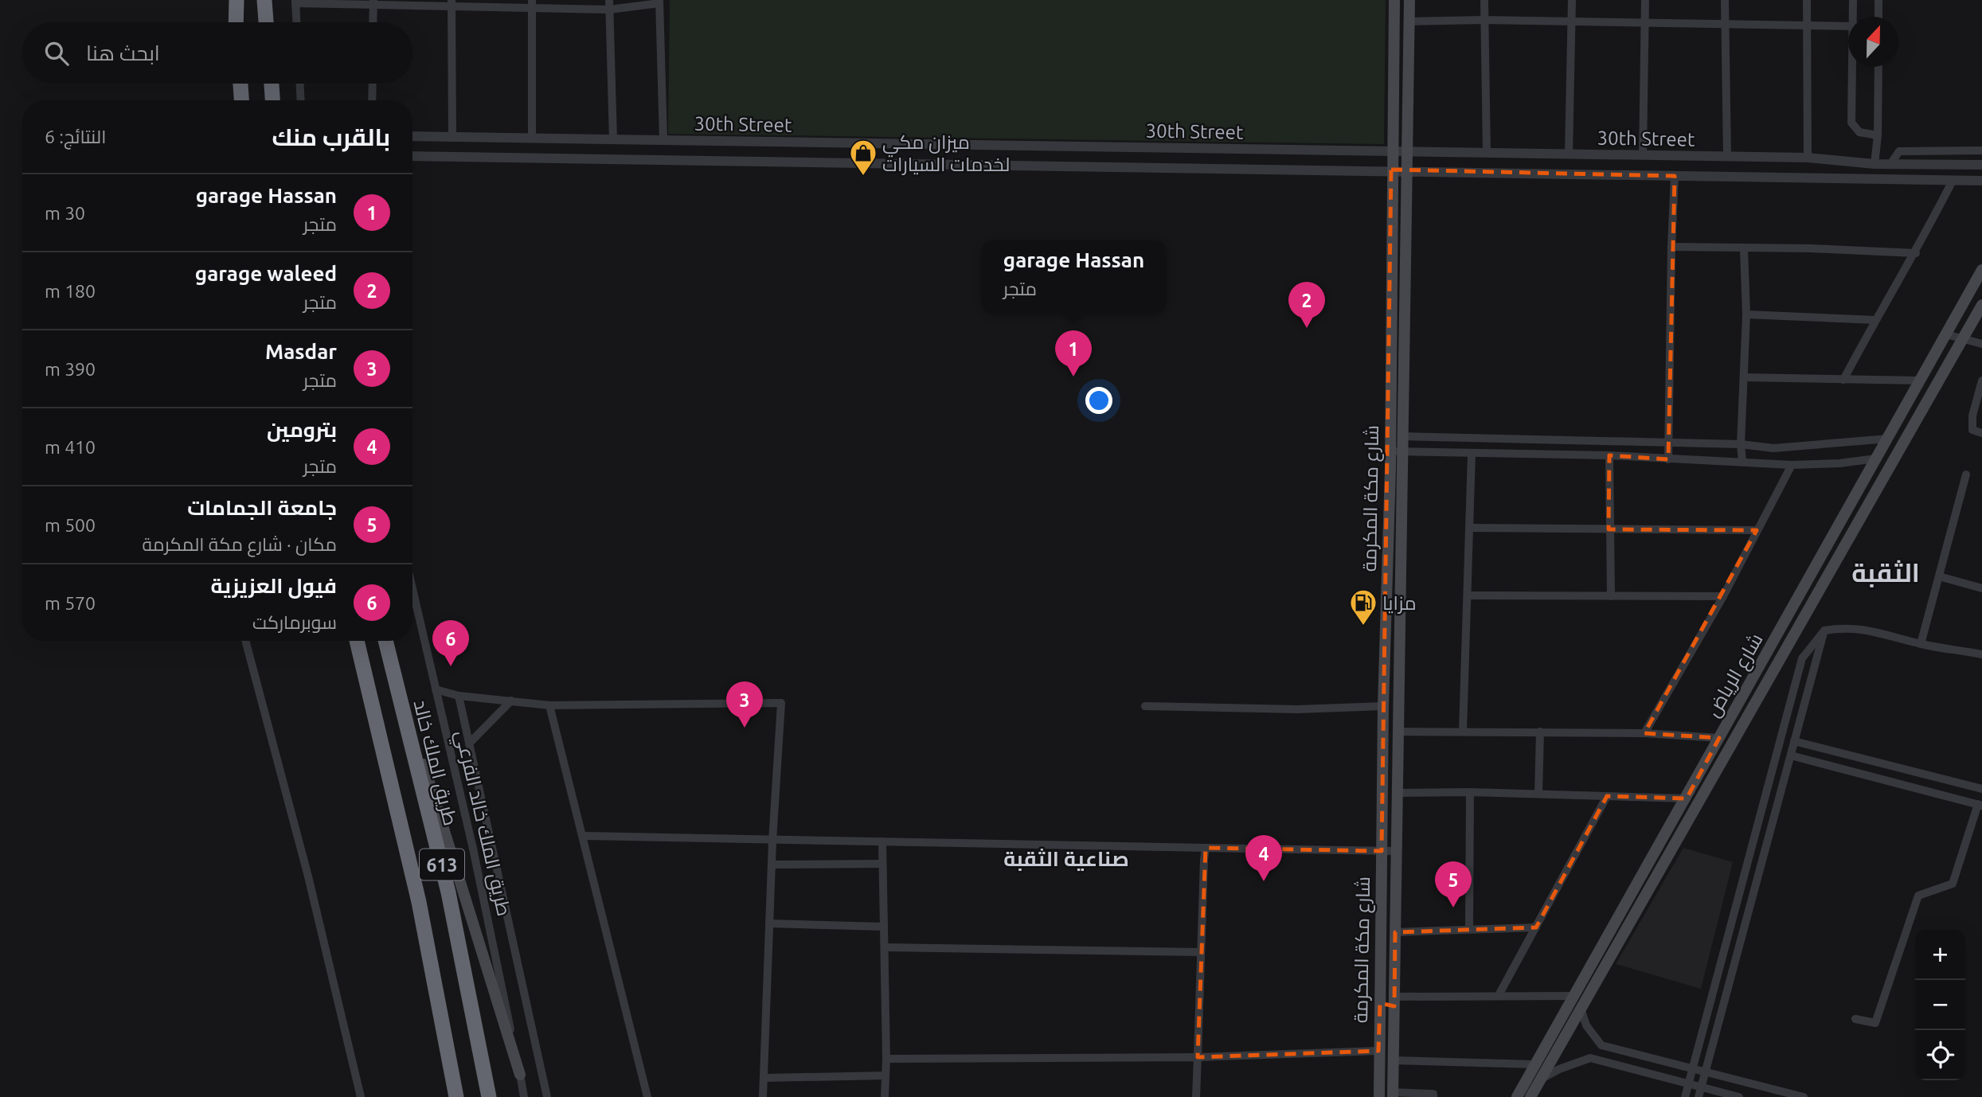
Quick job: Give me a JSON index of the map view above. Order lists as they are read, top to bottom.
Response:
{
  "streets": {
    "highway": ["طريق الملك خالد", "613"],
    "main road": ["شارع مكة المكرمة", "شارع الرياض"],
    "street": ["30th Street", "طريق الملك خالد الفرعي"]
  },
  "crossings": [
    ["30th Street", "شارع مكة المكرمة"]
  ],
  "districts": ["الثقبة", "صناعية الثقبة"],
  "places": {
    "shop": ["ميزان مكي لخدمات السيارات"],
    "fuel station": ["مزايا"]
  },
  "north": "top",
  "page": {
    "search": "ابحث هنا",
    "heading": ["بالقرب منك", "النتائج: 6"],
    "list": [
      {
        "mark": "1",
        "name": "garage Hassan",
        "note": "متجر",
        "value": "30 m"
      },
      {
        "mark": "2",
        "name": "garage waleed",
        "note": "متجر",
        "value": "180 m"
      },
      {
        "mark": "3",
        "name": "Masdar",
        "note": "متجر",
        "value": "390 m"
      },
      {
        "mark": "4",
        "name": "بترومين",
        "note": "متجر",
        "value": "410 m"
      },
      {
        "mark": "5",
        "name": "جامعة الجمامات",
        "note": "مكان · شارع مكة المكرمة",
        "value": "500 m"
      },
      {
        "mark": "6",
        "name": "فيول العزيزية",
        "note": "سوبرماركت",
        "value": "570 m"
      }
    ],
    "popup": ["garage Hassan", "متجر"],
    "pins": [
      "2",
      "1",
      "6",
      "3",
      "4",
      "5"
    ],
    "map_buttons": ["+", "−"]
  }
}
